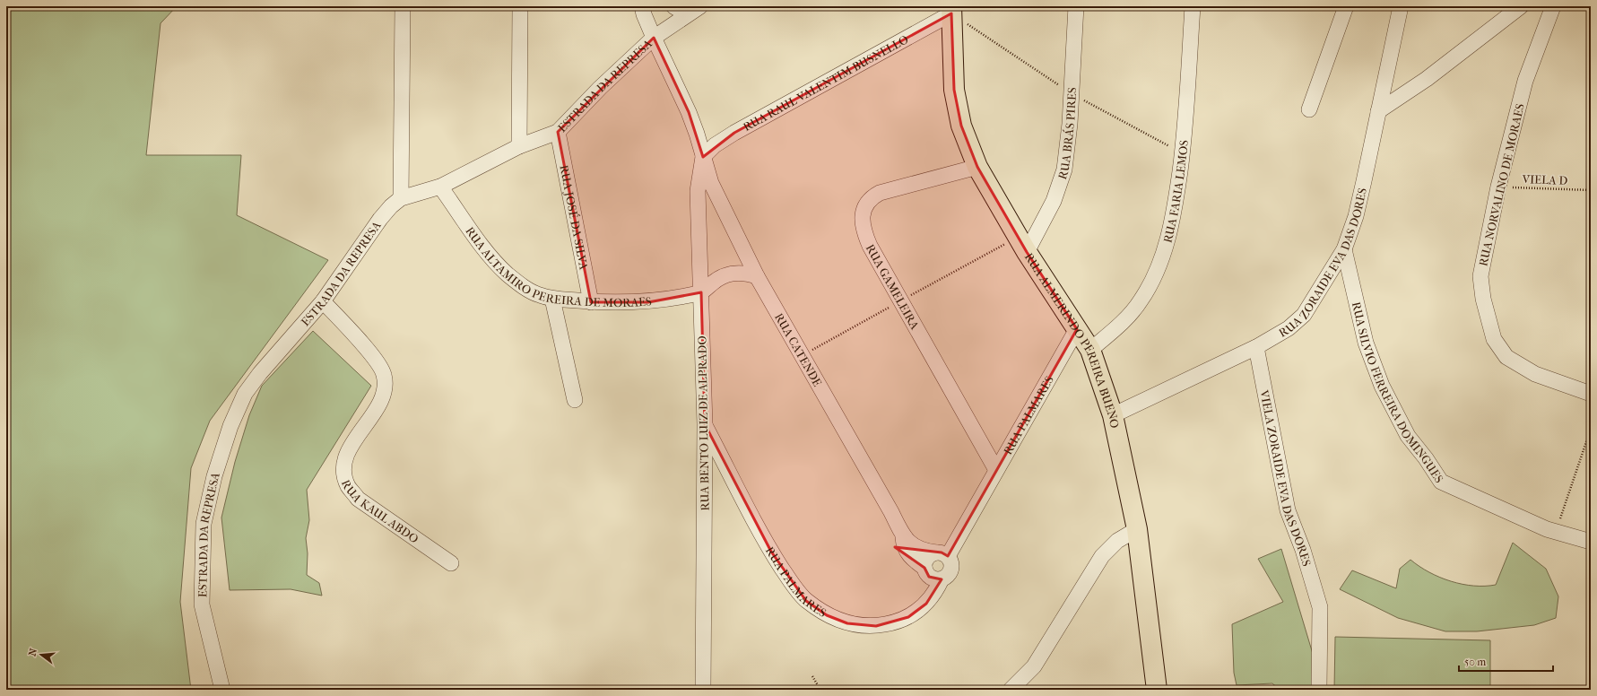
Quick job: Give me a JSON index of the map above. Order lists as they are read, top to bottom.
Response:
{
  "streets": {
    "main road": ["RUA ALMERINDO PEREIRA BUENO"],
    "street": [
      "RUA RAUL VALENTIM BUSNELLO",
      "ESTRADA DA REPRESA",
      "RUA BRÁS PIRES",
      "RUA NORVALINO DE MORAES",
      "RUA FARIA LEMOS",
      "RUA JOSÉ DA SILVA",
      "RUA ZORAIDE EVA DAS DORES",
      "RUA ALTAMIRO PEREIRA DE MORAES",
      "RUA GAMELEIRA",
      "RUA CATENDE",
      "RUA SILVIO FERREIRA DOMINGUES",
      "RUA PALMARES",
      "RUA BENTO LUIZ DE ALPRADO",
      "VIELA ZORAIDE EVA DAS DORES",
      "RUA KAUL ABDO"
    ],
    "path": ["VIELA D"]
  },
  "crossings": [
    ["RUA RAUL VALENTIM BUSNELLO", "RUA ALMERINDO PEREIRA BUENO"],
    ["RUA RAUL VALENTIM BUSNELLO", "RUA CATENDE"],
    ["RUA RAUL VALENTIM BUSNELLO", "RUA BENTO LUIZ DE ALPRADO"],
    ["ESTRADA DA REPRESA", "RUA JOSÉ DA SILVA"],
    ["ESTRADA DA REPRESA", "RUA ALTAMIRO PEREIRA DE MORAES"],
    ["ESTRADA DA REPRESA", "RUA CATENDE"],
    ["ESTRADA DA REPRESA", "RUA KAUL ABDO"],
    ["RUA BRÁS PIRES", "RUA ALMERINDO PEREIRA BUENO"],
    ["VIELA D", "RUA NORVALINO DE MORAES"],
    ["RUA FARIA LEMOS", "RUA ALMERINDO PEREIRA BUENO"],
    ["RUA JOSÉ DA SILVA", "RUA ALTAMIRO PEREIRA DE MORAES"],
    ["RUA ZORAIDE EVA DAS DORES", "RUA ALMERINDO PEREIRA BUENO"],
    ["RUA ZORAIDE EVA DAS DORES", "RUA SILVIO FERREIRA DOMINGUES"],
    ["RUA ZORAIDE EVA DAS DORES", "VIELA ZORAIDE EVA DAS DORES"],
    ["RUA ALTAMIRO PEREIRA DE MORAES", "RUA BENTO LUIZ DE ALPRADO"],
    ["RUA GAMELEIRA", "RUA ALMERINDO PEREIRA BUENO"],
    ["RUA GAMELEIRA", "RUA PALMARES"],
    ["RUA ALMERINDO PEREIRA BUENO", "RUA PALMARES"],
    ["RUA CATENDE", "RUA PALMARES"],
    ["RUA CATENDE", "RUA BENTO LUIZ DE ALPRADO"],
    ["RUA PALMARES", "RUA BENTO LUIZ DE ALPRADO"]
  ],
  "scale_bar": "50 m",
  "north": "left"
}
